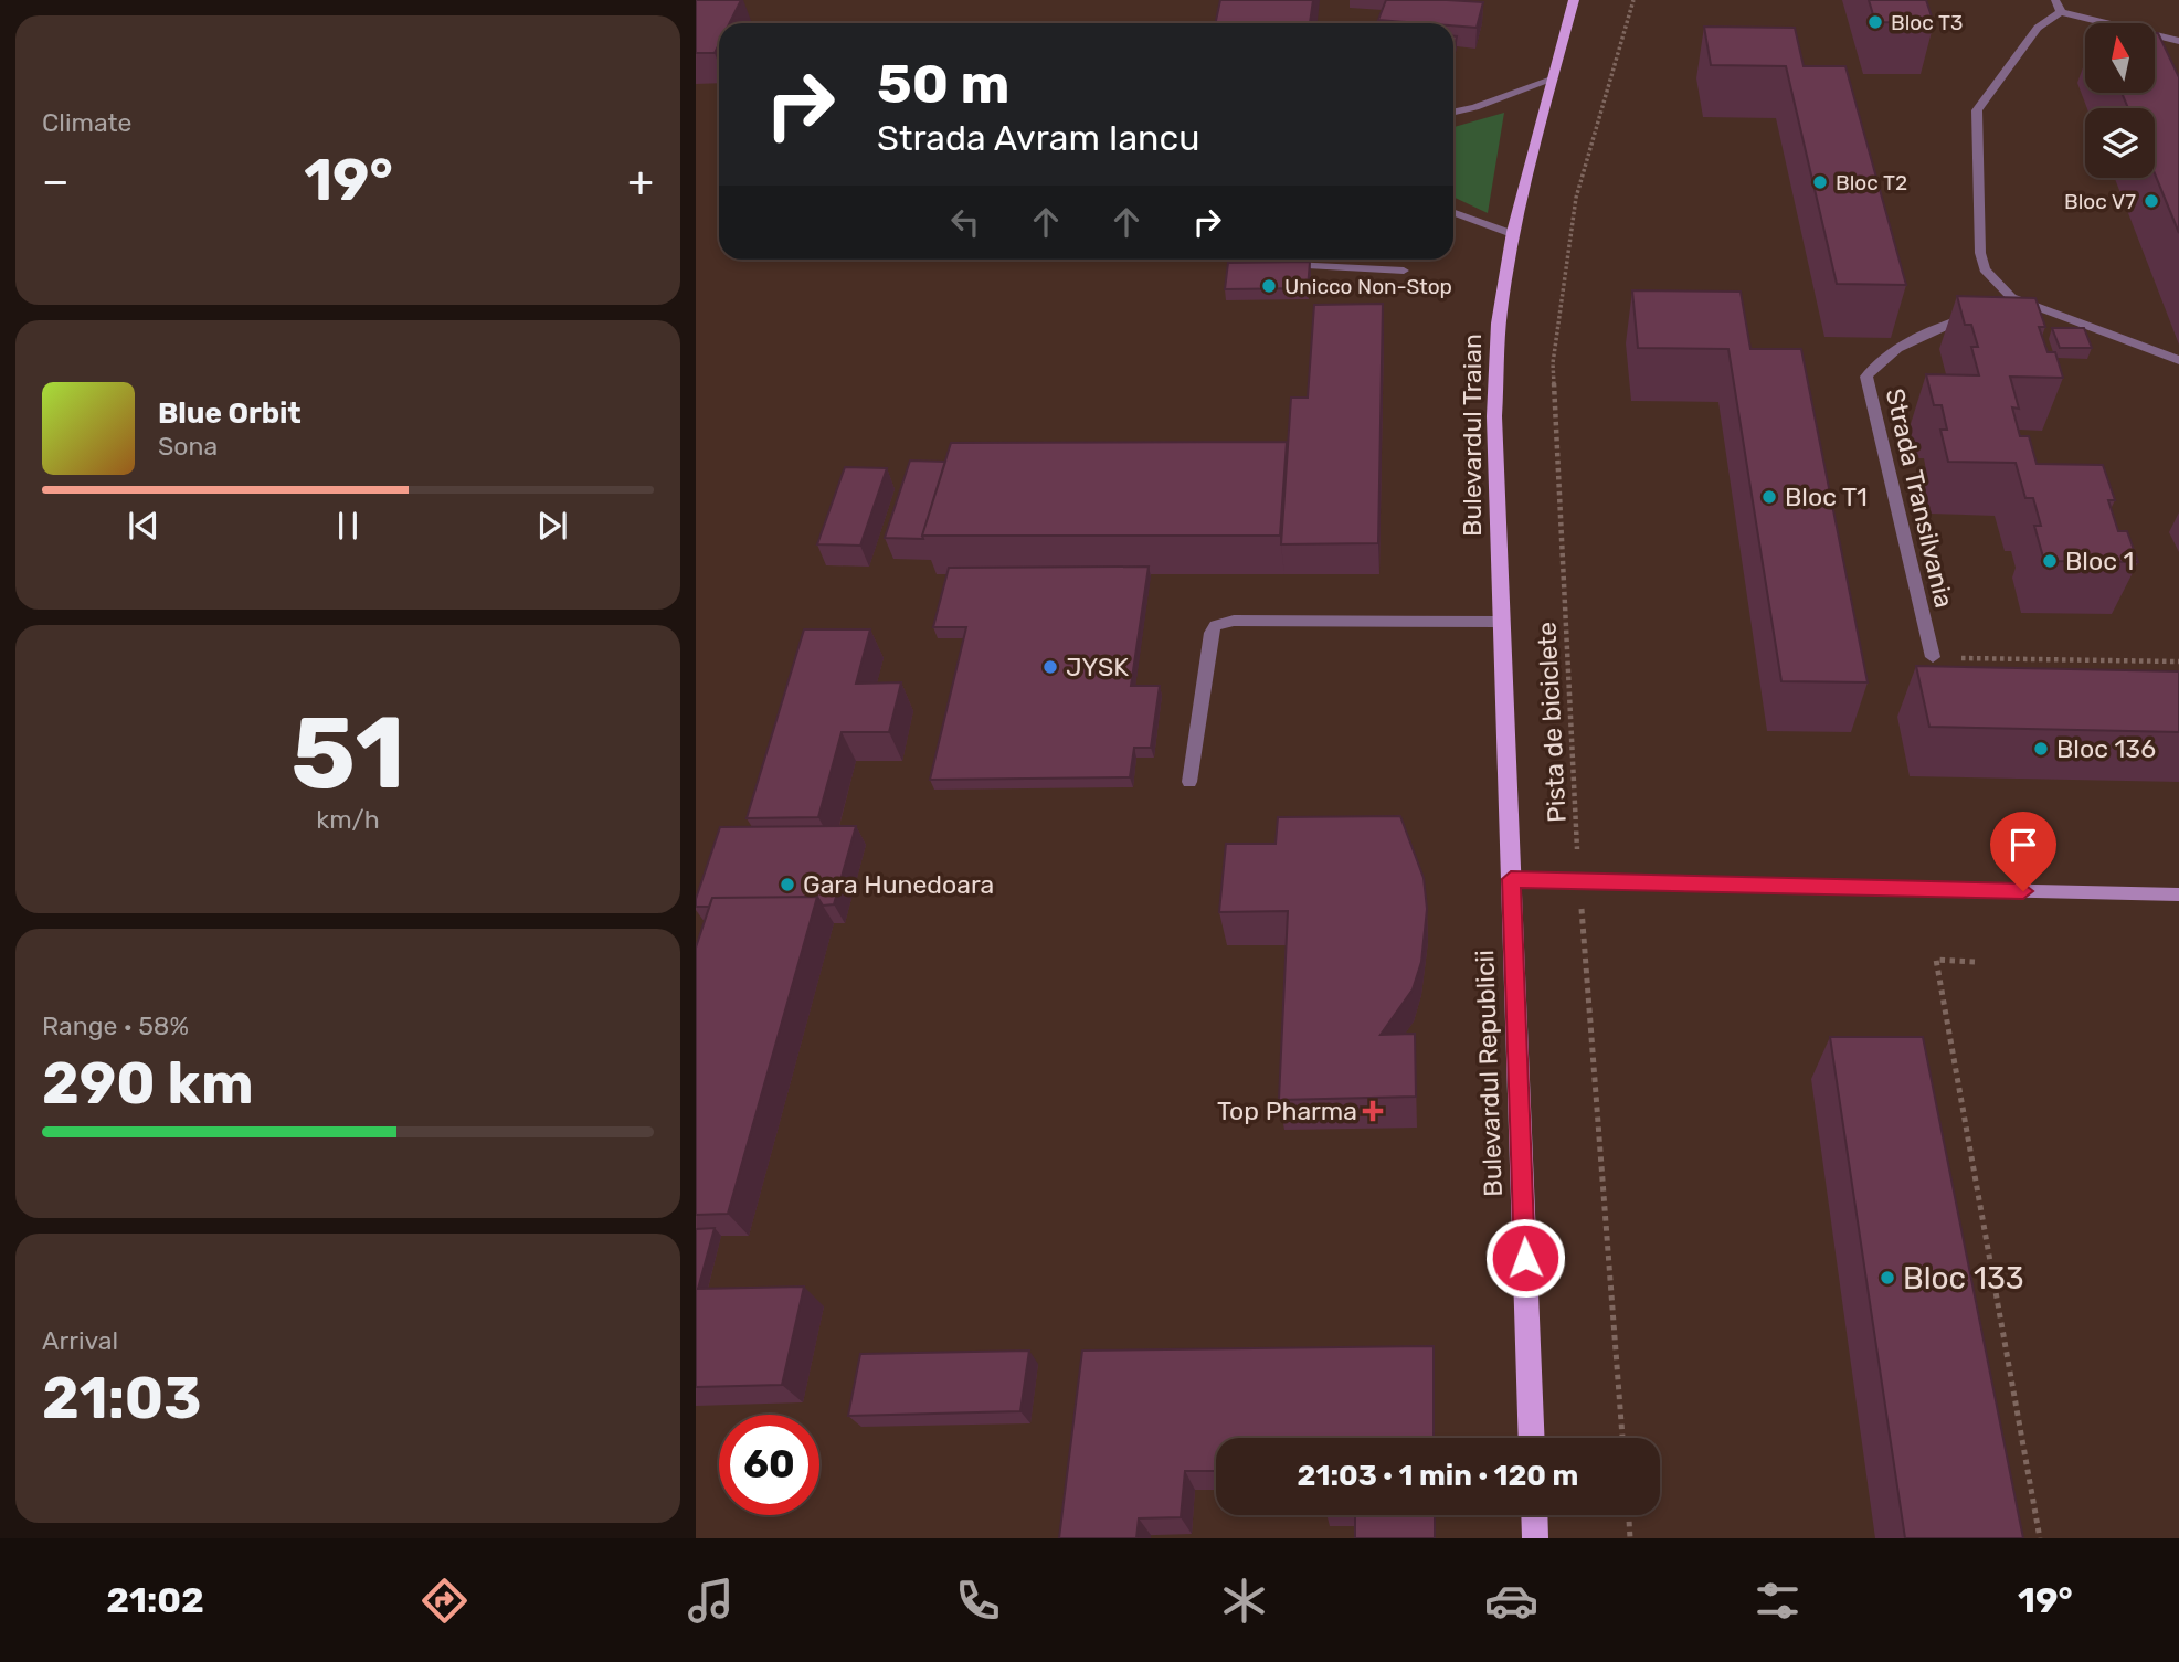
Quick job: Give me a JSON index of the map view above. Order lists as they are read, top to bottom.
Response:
{
  "streets": {
    "main road": ["Bulevardul Traian", "Bulevardul Republicii"],
    "street": ["Strada Transilvania"],
    "path": ["Pista de biciclete"]
  },
  "crossings": [
    ["Bulevardul Traian", "Bulevardul Republicii"]
  ],
  "places": {
    "other": [
      "Bloc T3",
      "Bloc T2",
      "Bloc V7",
      "Unicco Non-Stop",
      "Bloc T1",
      "Bloc 1",
      "JYSK",
      "Bloc 136",
      "Gara Hunedoara",
      "Bloc 133"
    ],
    "health": ["Top Pharma"]
  },
  "north": "top",
  "page": {
    "tile": [
      "Climate",
      ["51", "km/h"],
      ["Range · 58%", "290 km"],
      ["Arrival", "21:03"]
    ],
    "turn": ["50 m", "Strada Avram Iancu"],
    "heat": ["−", "19°", "+"],
    "song": ["Blue Orbit", "Sona"],
    "limit": "60",
    "trip": "21:03 · 1 min · 120 m",
    "tabs": ["21:02", "19°"]
  }
}
